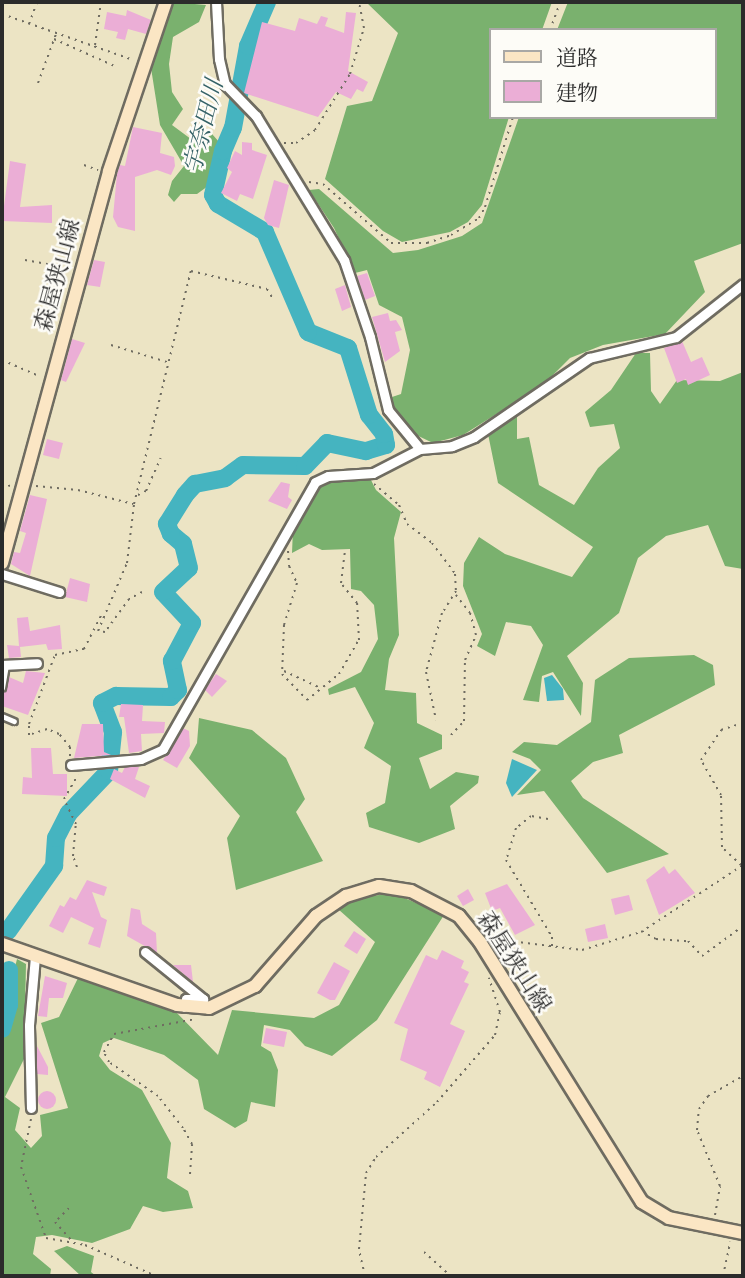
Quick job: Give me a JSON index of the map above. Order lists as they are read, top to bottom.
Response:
{
  "streets": {
    "main road": ["森屋狭山線"]
  },
  "water": ["宇奈田川"],
  "legend": ["道路", "建物"]
}
